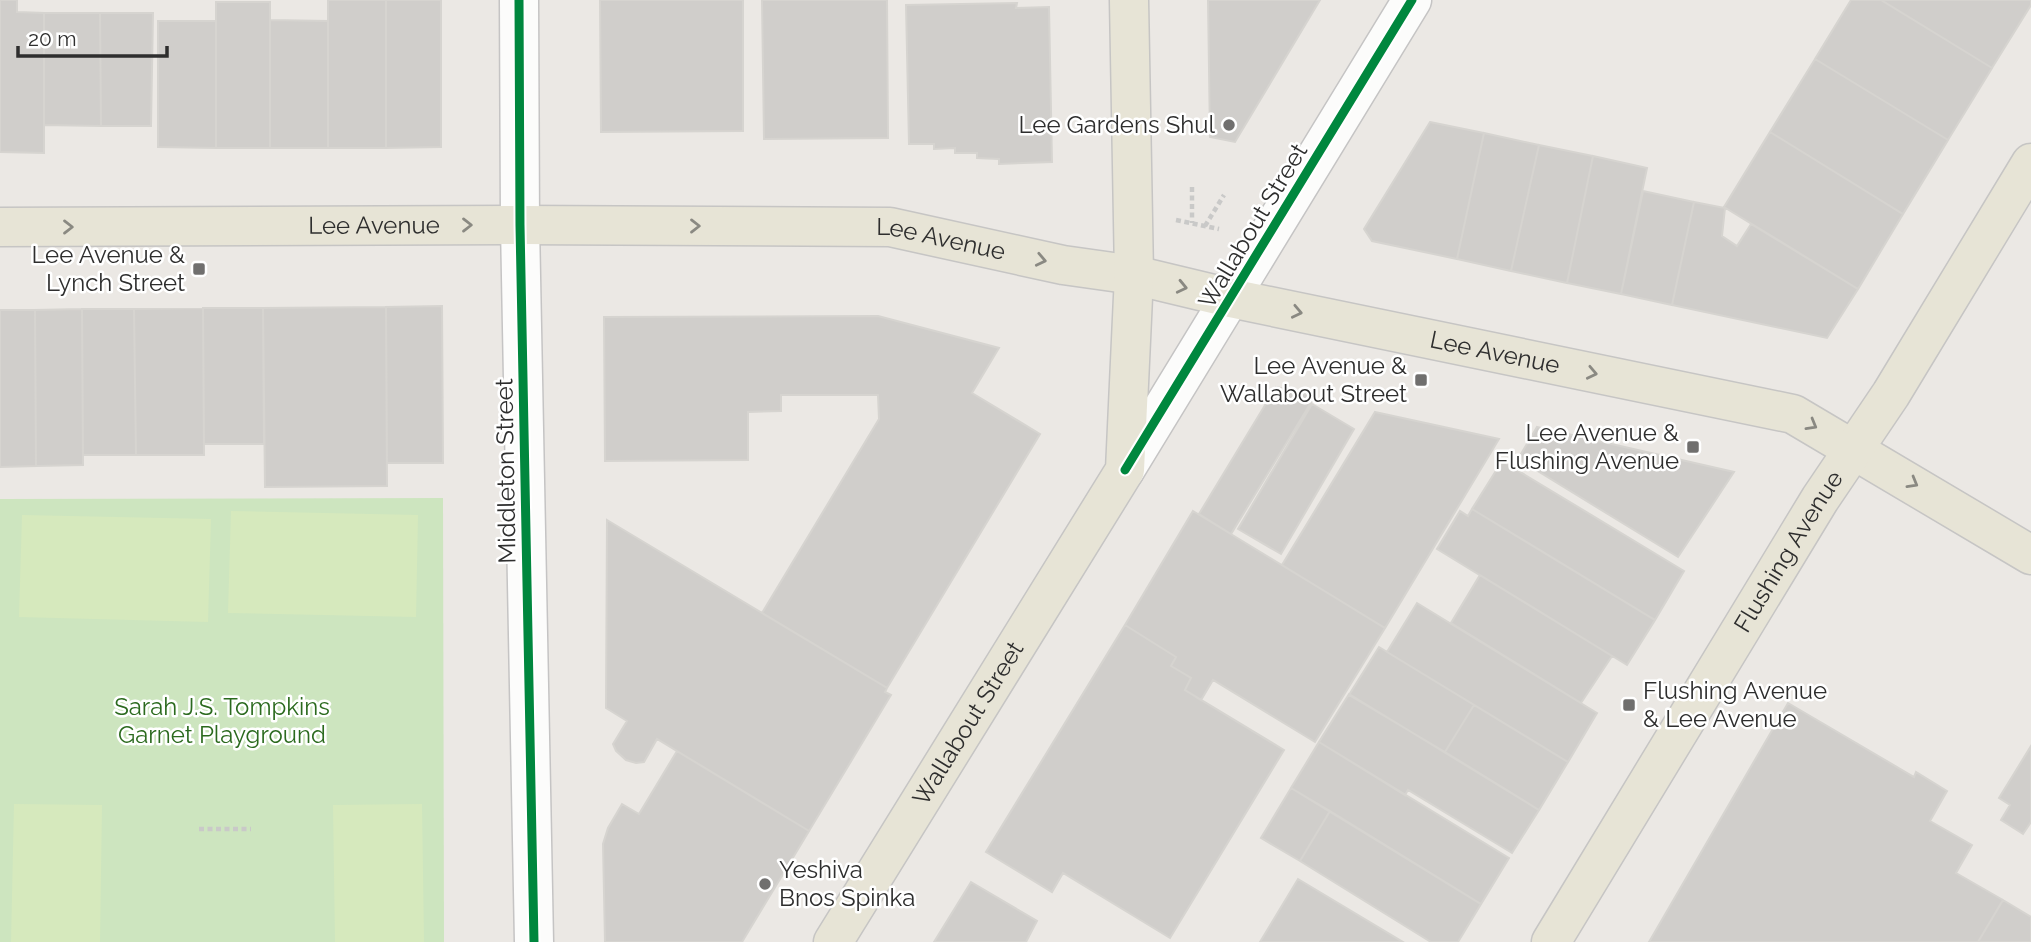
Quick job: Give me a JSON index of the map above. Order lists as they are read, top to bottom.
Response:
{
  "streets": {
    "main road": ["Lee Avenue", "Wallabout Street", "Flushing Avenue"],
    "street": ["Middleton Street"]
  },
  "crossings": [
    ["Lee Avenue", "Wallabout Street"],
    ["Lee Avenue", "Middleton Street"],
    ["Lee Avenue", "Flushing Avenue"]
  ],
  "one_way": ["Lee Avenue"],
  "parks": ["Sarah J.S. Tompkins Garnet Playground"],
  "places": {
    "other": ["Lee Gardens Shul", "Yeshiva Bnos Spinka"],
    "transit": [
      "Lee Avenue & Lynch Street",
      "Lee Avenue & Wallabout Street",
      "Lee Avenue & Flushing Avenue",
      "Flushing Avenue & Lee Avenue"
    ]
  },
  "scale_bar": "20 m"
}
